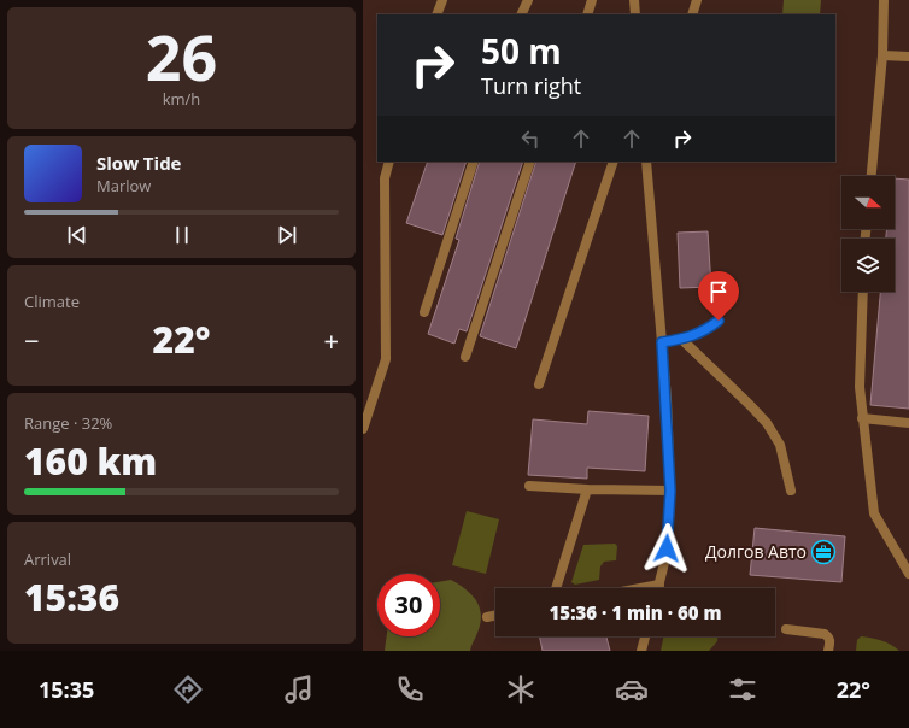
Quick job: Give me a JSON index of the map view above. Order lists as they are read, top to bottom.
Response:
{
  "places": {
    "office": ["Долгов Авто"]
  },
  "north": "right",
  "page": {
    "tile": [
      ["26", "km/h"],
      "Climate",
      ["Range · 32%", "160 km"],
      ["Arrival", "15:36"]
    ],
    "turn": ["50 m", "Turn right"],
    "song": ["Slow Tide", "Marlow"],
    "heat": ["−", "22°", "+"],
    "limit": "30",
    "trip": "15:36 · 1 min · 60 m",
    "tabs": ["15:35", "22°"]
  }
}
